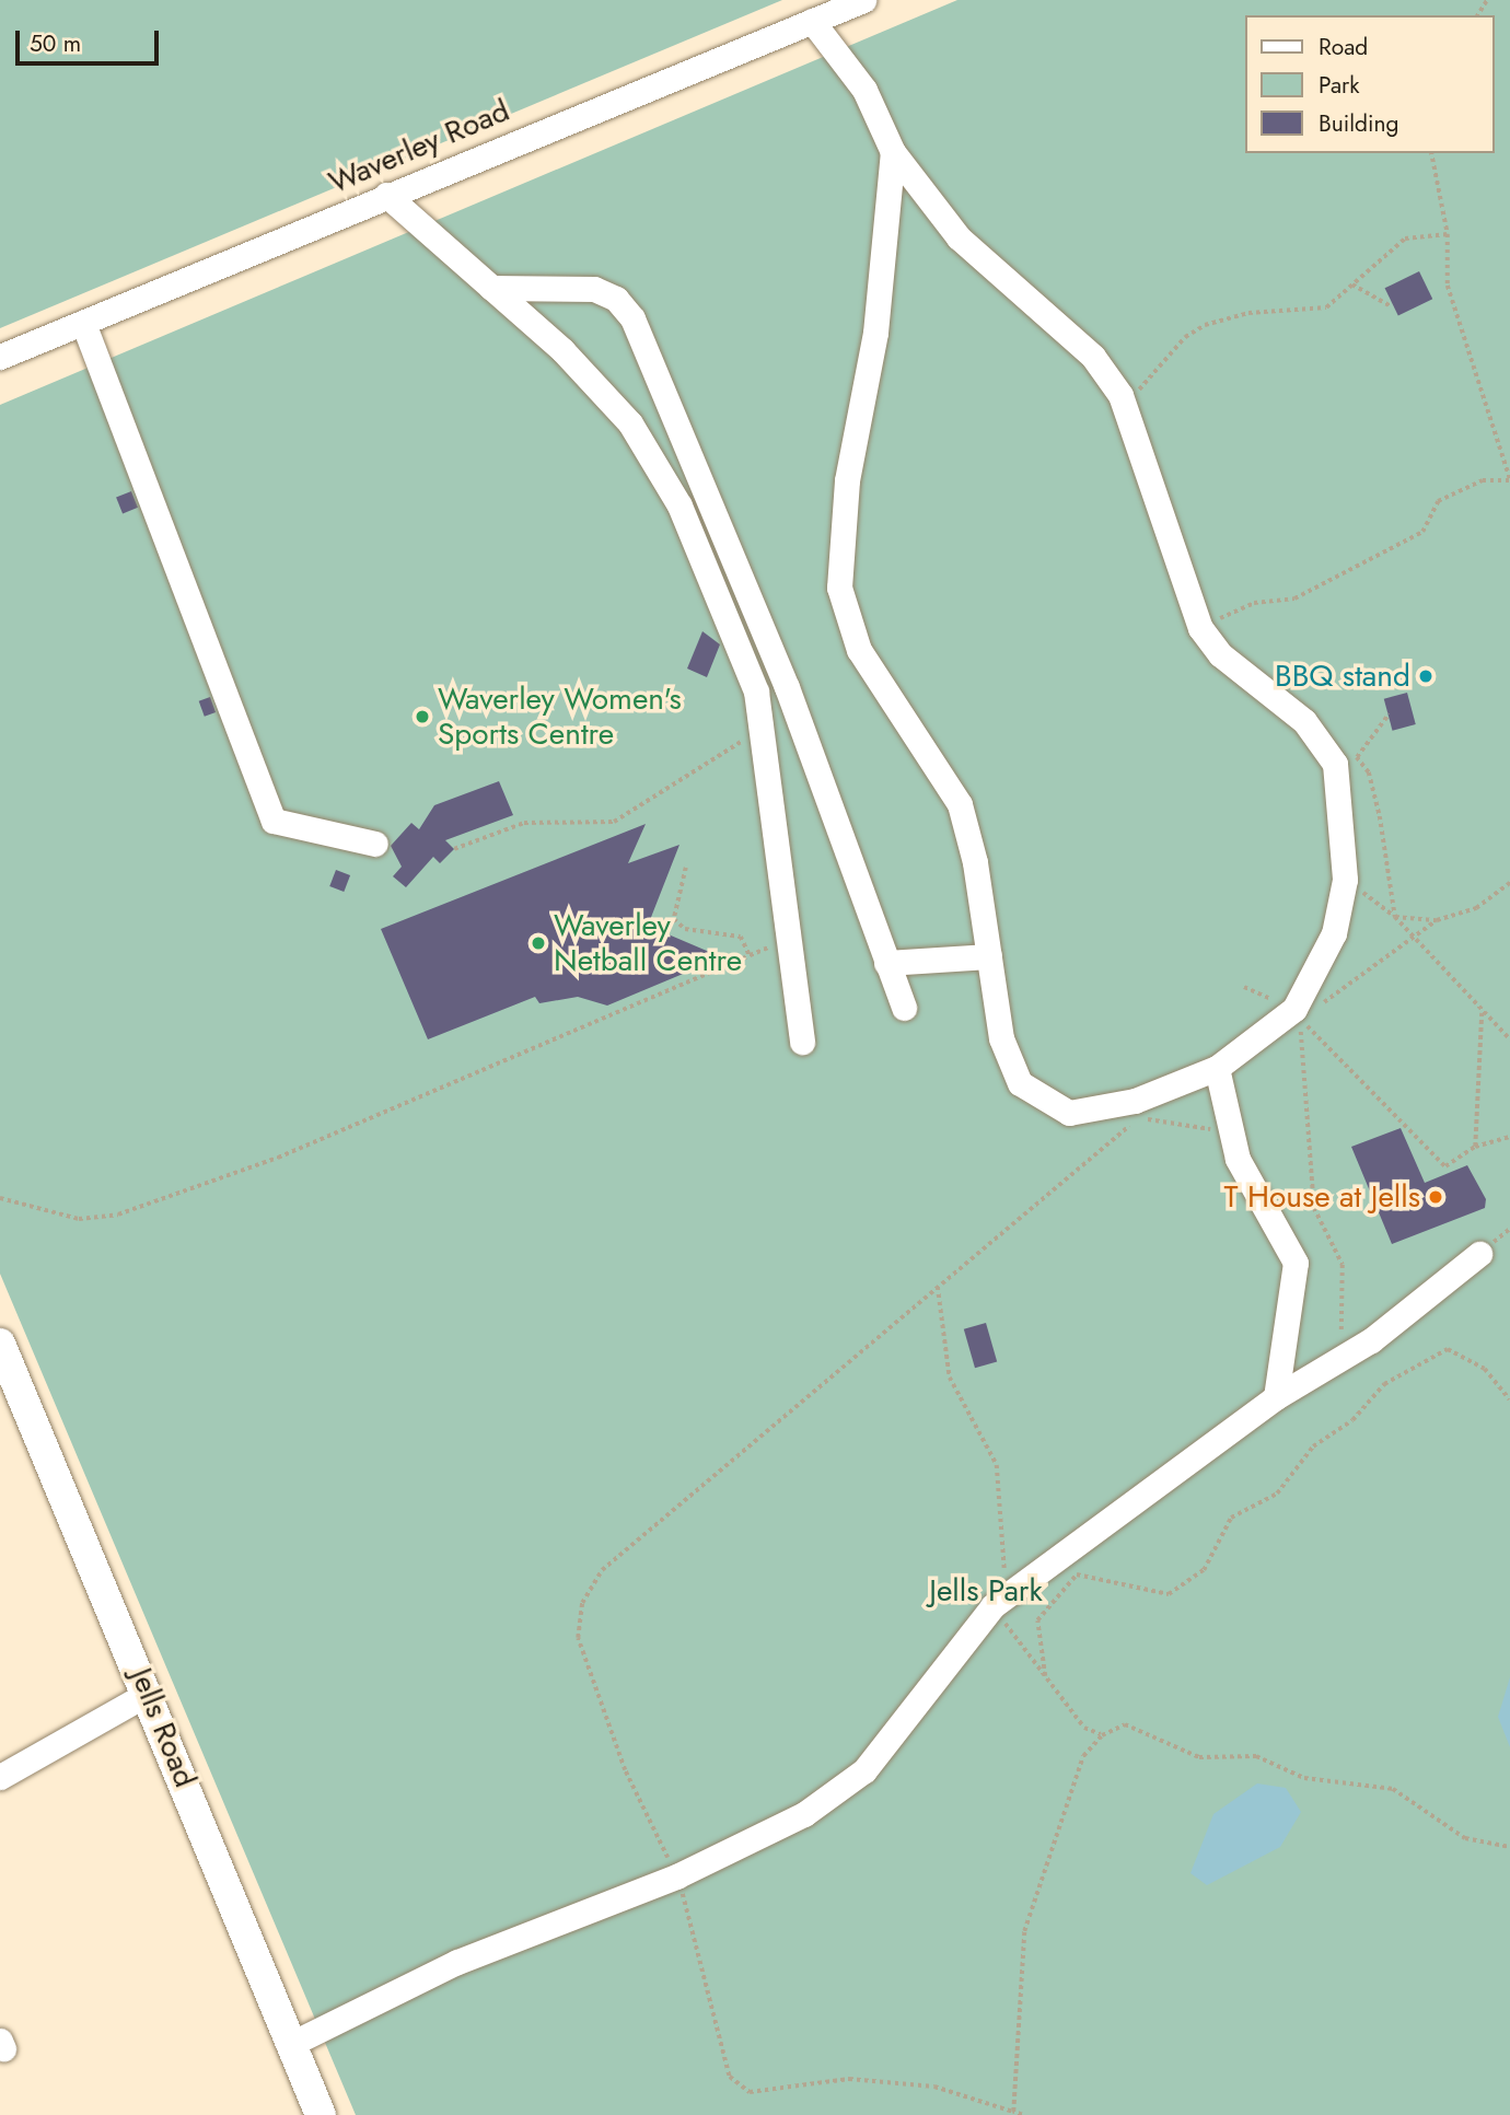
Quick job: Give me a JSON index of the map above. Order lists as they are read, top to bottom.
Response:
{
  "streets": {
    "main road": ["Jells Road"],
    "street": ["Waverley Road"]
  },
  "parks": ["Jells Park"],
  "places": [
    "BBQ stand",
    "Waverley Women's Sports Centre",
    "Waverley Netball Centre",
    "T House at Jells"
  ],
  "legend": ["Road", "Park", "Building"],
  "scale_bar": "50 m"
}
